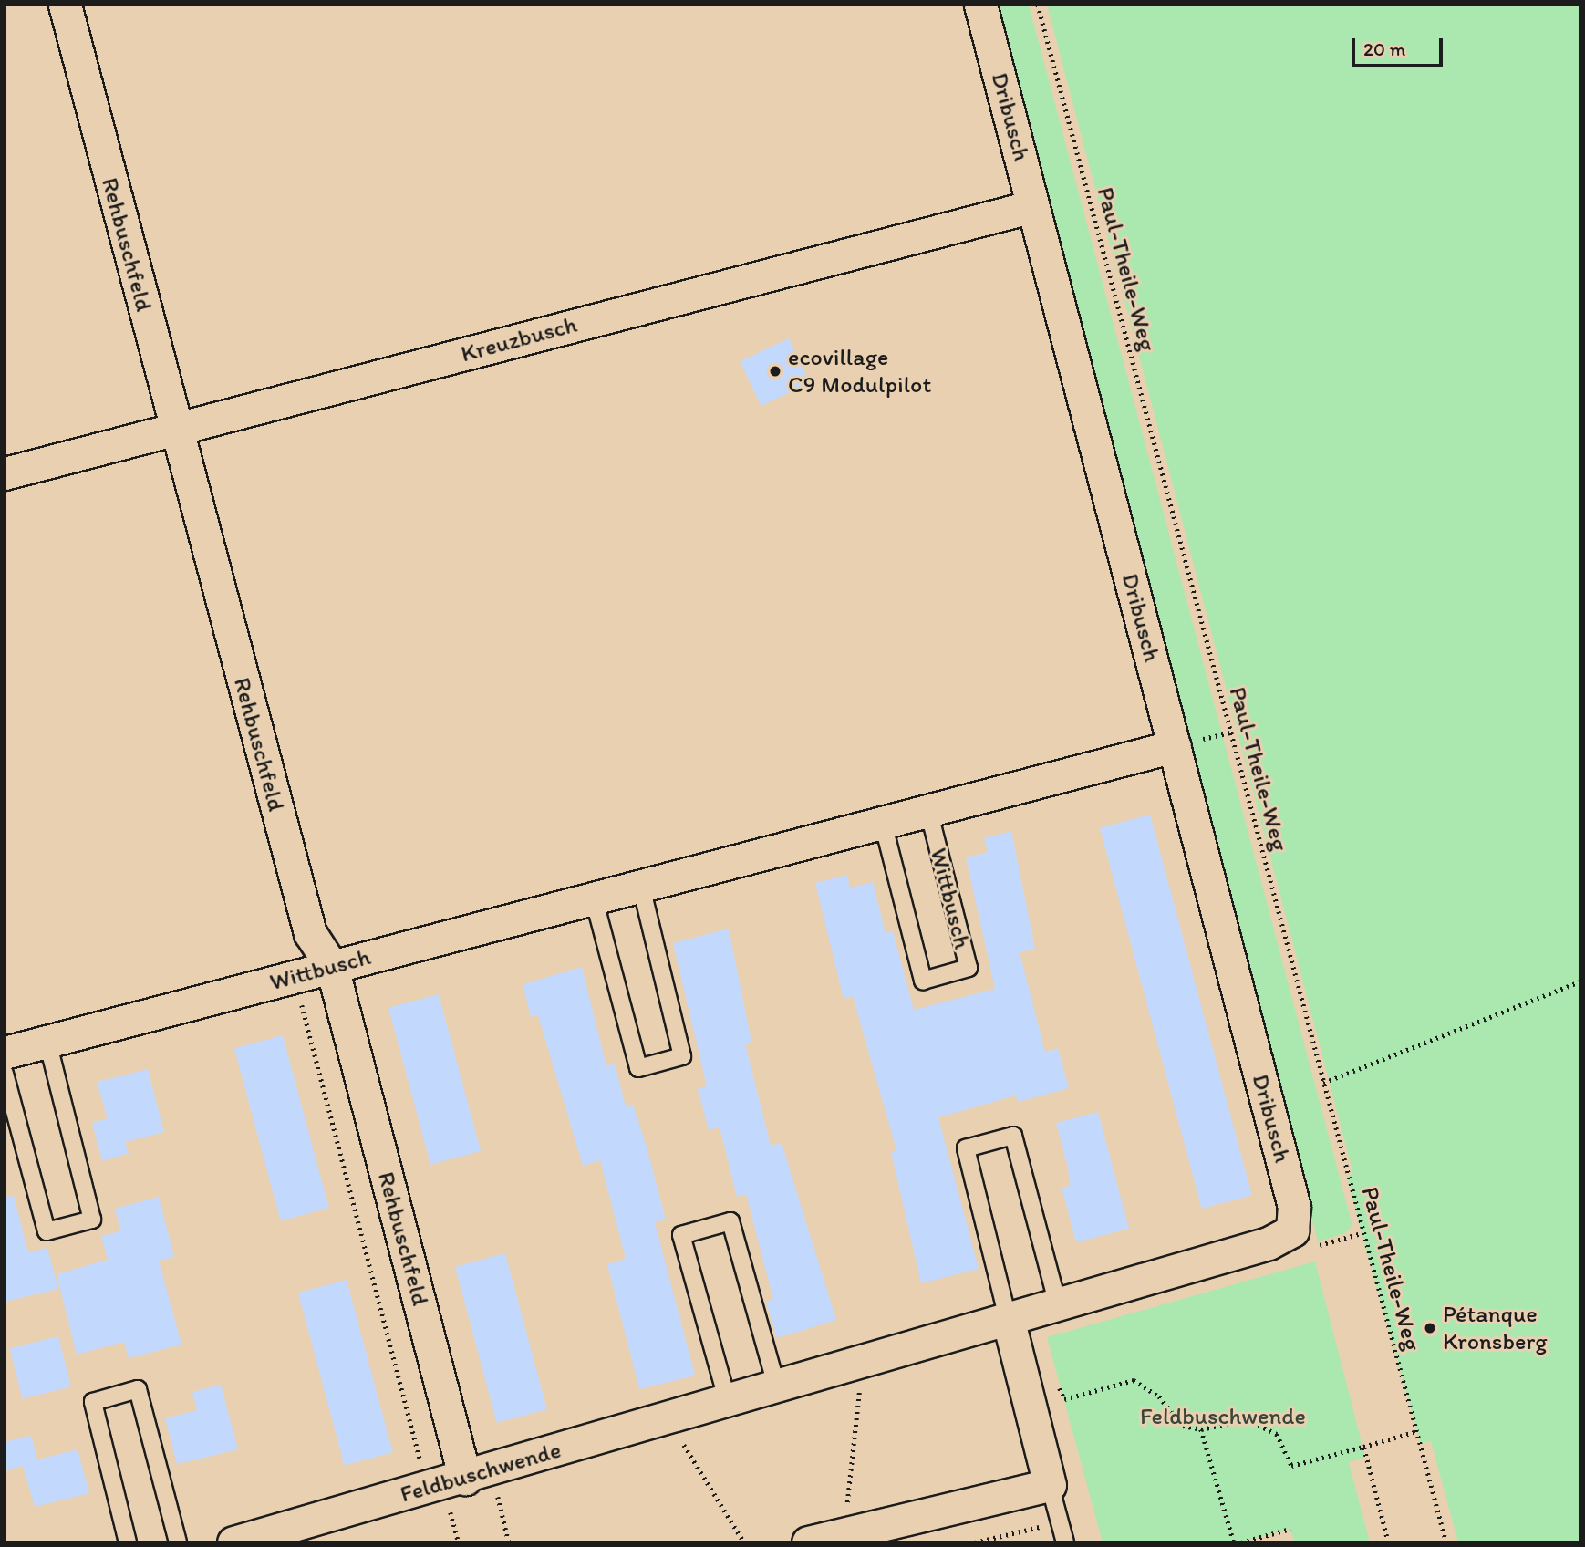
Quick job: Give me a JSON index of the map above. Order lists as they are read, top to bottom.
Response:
{
  "streets": {
    "street": [
      "Dribusch",
      "Rehbuschfeld",
      "Kreuzbusch",
      "Wittbusch",
      "Feldbuschwende"
    ],
    "path": ["Paul-Theile-Weg"]
  },
  "crossings": [
    ["Dribusch", "Kreuzbusch"],
    ["Dribusch", "Wittbusch"],
    ["Dribusch", "Feldbuschwende"],
    ["Rehbuschfeld", "Kreuzbusch"],
    ["Rehbuschfeld", "Wittbusch"],
    ["Rehbuschfeld", "Feldbuschwende"]
  ],
  "parks": ["Feldbuschwende"],
  "places": ["ecovillage C9 Modulpilot", "Pétanque Kronsberg"],
  "scale_bar": "20 m"
}
